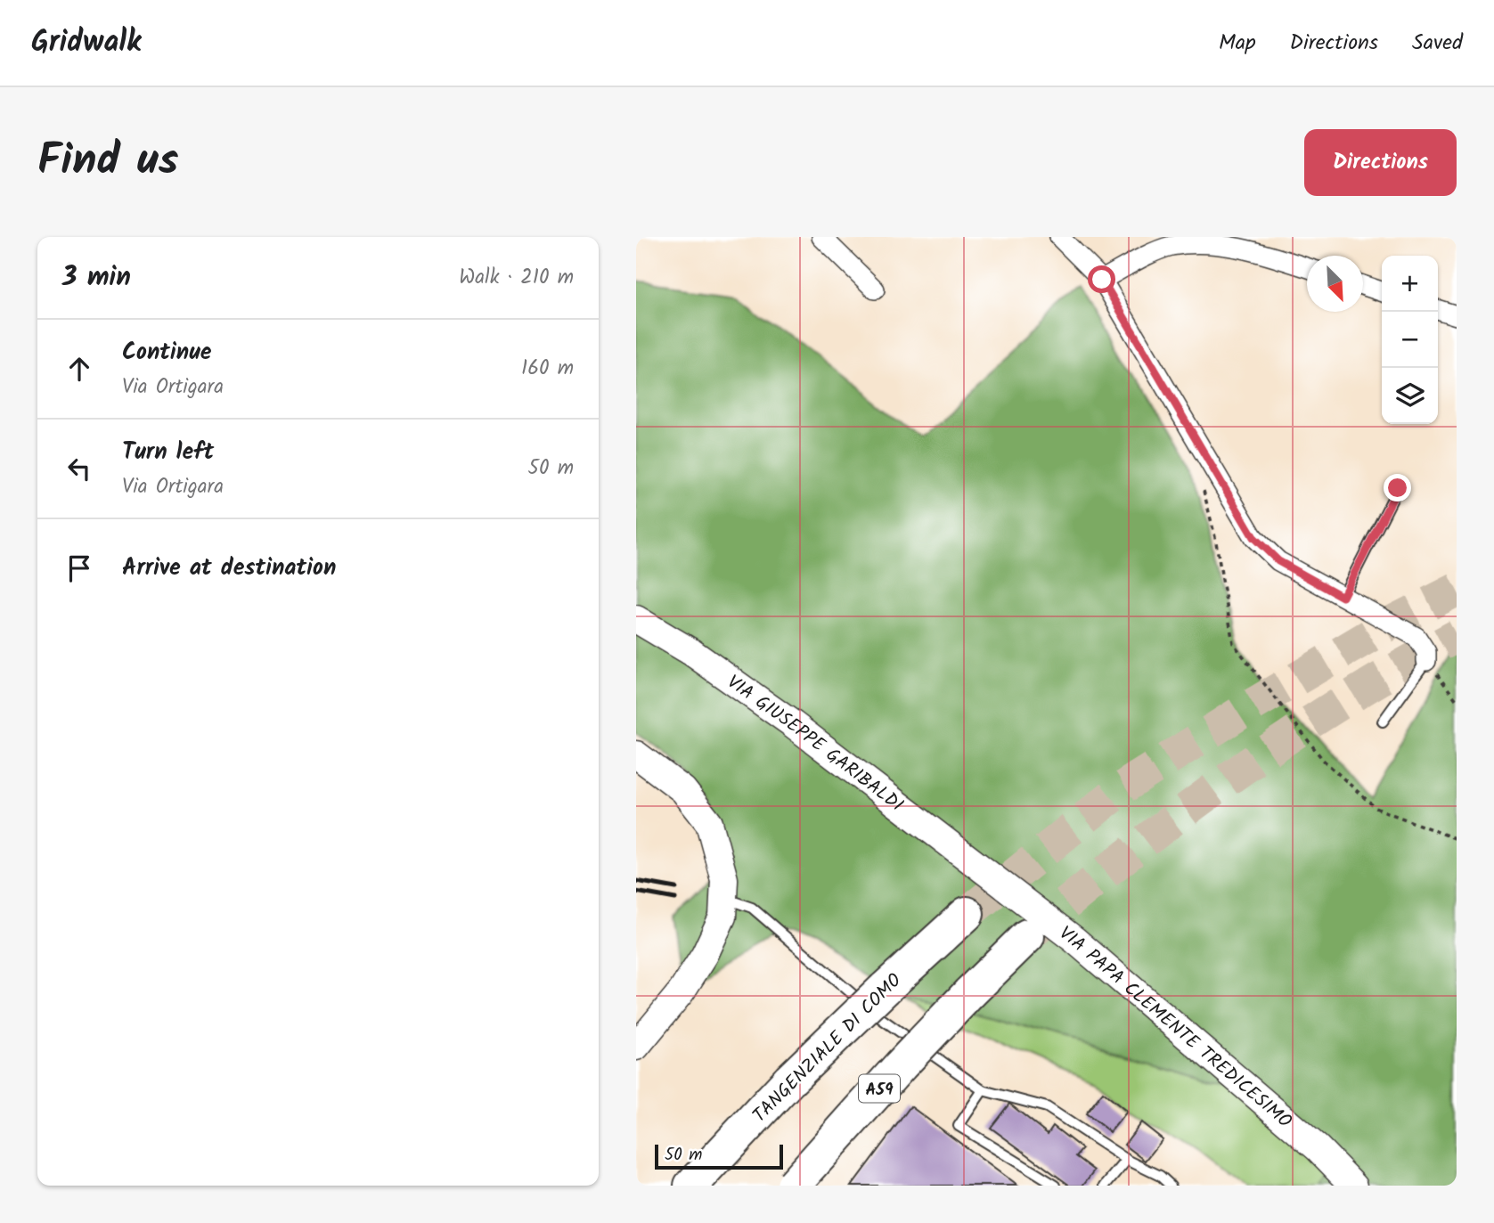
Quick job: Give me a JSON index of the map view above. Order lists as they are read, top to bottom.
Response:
{
  "streets": {
    "highway": ["TANGENZIALE DI COMO", "A59"],
    "street": ["VIA GIUSEPPE GARIBALDI", "VIA PAPA CLEMENTE TREDICESIMO"]
  },
  "crossings": [
    ["VIA GIUSEPPE GARIBALDI", "VIA PAPA CLEMENTE TREDICESIMO"]
  ],
  "scale_bar": "50 m",
  "north": "bottom right",
  "page": {
    "header": "Gridwalk",
    "nav": ["Map", "Directions", "Saved"],
    "title": "Find us",
    "buttons": "Directions",
    "heading": ["3 min", "Walk · 210 m"],
    "map_buttons": ["+", "−"],
    "list": [
      ["Continue", "Via Ortigara", "160 m"],
      ["Turn left", "Via Ortigara", "50 m"],
      "Arrive at destination"
    ],
    "scale": "50 m"
  }
}
